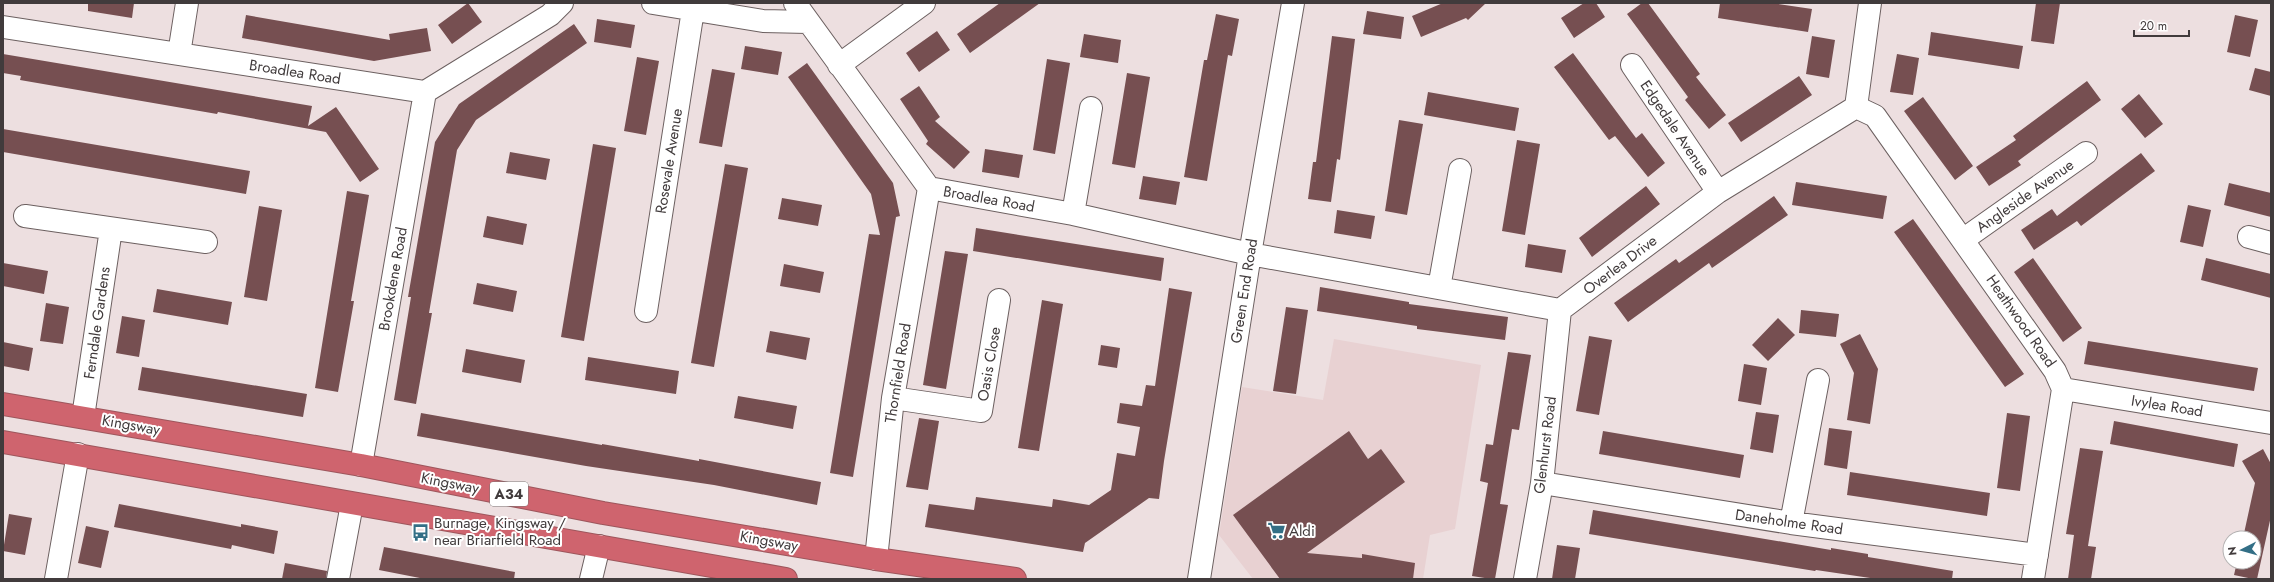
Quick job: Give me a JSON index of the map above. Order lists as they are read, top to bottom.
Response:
{
  "streets": {
    "highway": ["Kingsway", "A34"],
    "street": [
      "Broadlea Road",
      "Edgedale Avenue",
      "Rosevale Avenue",
      "Angleside Avenue",
      "Overlea Drive",
      "Brookdene Road",
      "Green End Road",
      "Heathwood Road",
      "Ferndale Gardens",
      "Oasis Close",
      "Thornfield Road",
      "Ivylea Road",
      "Glenhurst Road",
      "Daneholme Road"
    ]
  },
  "crossings": [
    ["Broadlea Road", "Brookdene Road"],
    ["Broadlea Road", "Green End Road"],
    ["Broadlea Road", "Thornfield Road"],
    ["Edgedale Avenue", "Overlea Drive"],
    ["Angleside Avenue", "Heathwood Road"],
    ["Overlea Drive", "Heathwood Road"],
    ["Overlea Drive", "Glenhurst Road"],
    ["Brookdene Road", "Kingsway"],
    ["Heathwood Road", "Ivylea Road"],
    ["Ferndale Gardens", "Kingsway"],
    ["Oasis Close", "Thornfield Road"],
    ["Thornfield Road", "Kingsway"],
    ["Glenhurst Road", "Daneholme Road"]
  ],
  "places": {
    "supermarket": ["Aldi"],
    "bus stop": ["Burnage, Kingsway / near Briarfield Road"]
  },
  "scale_bar": "20 m",
  "north": "left"
}
